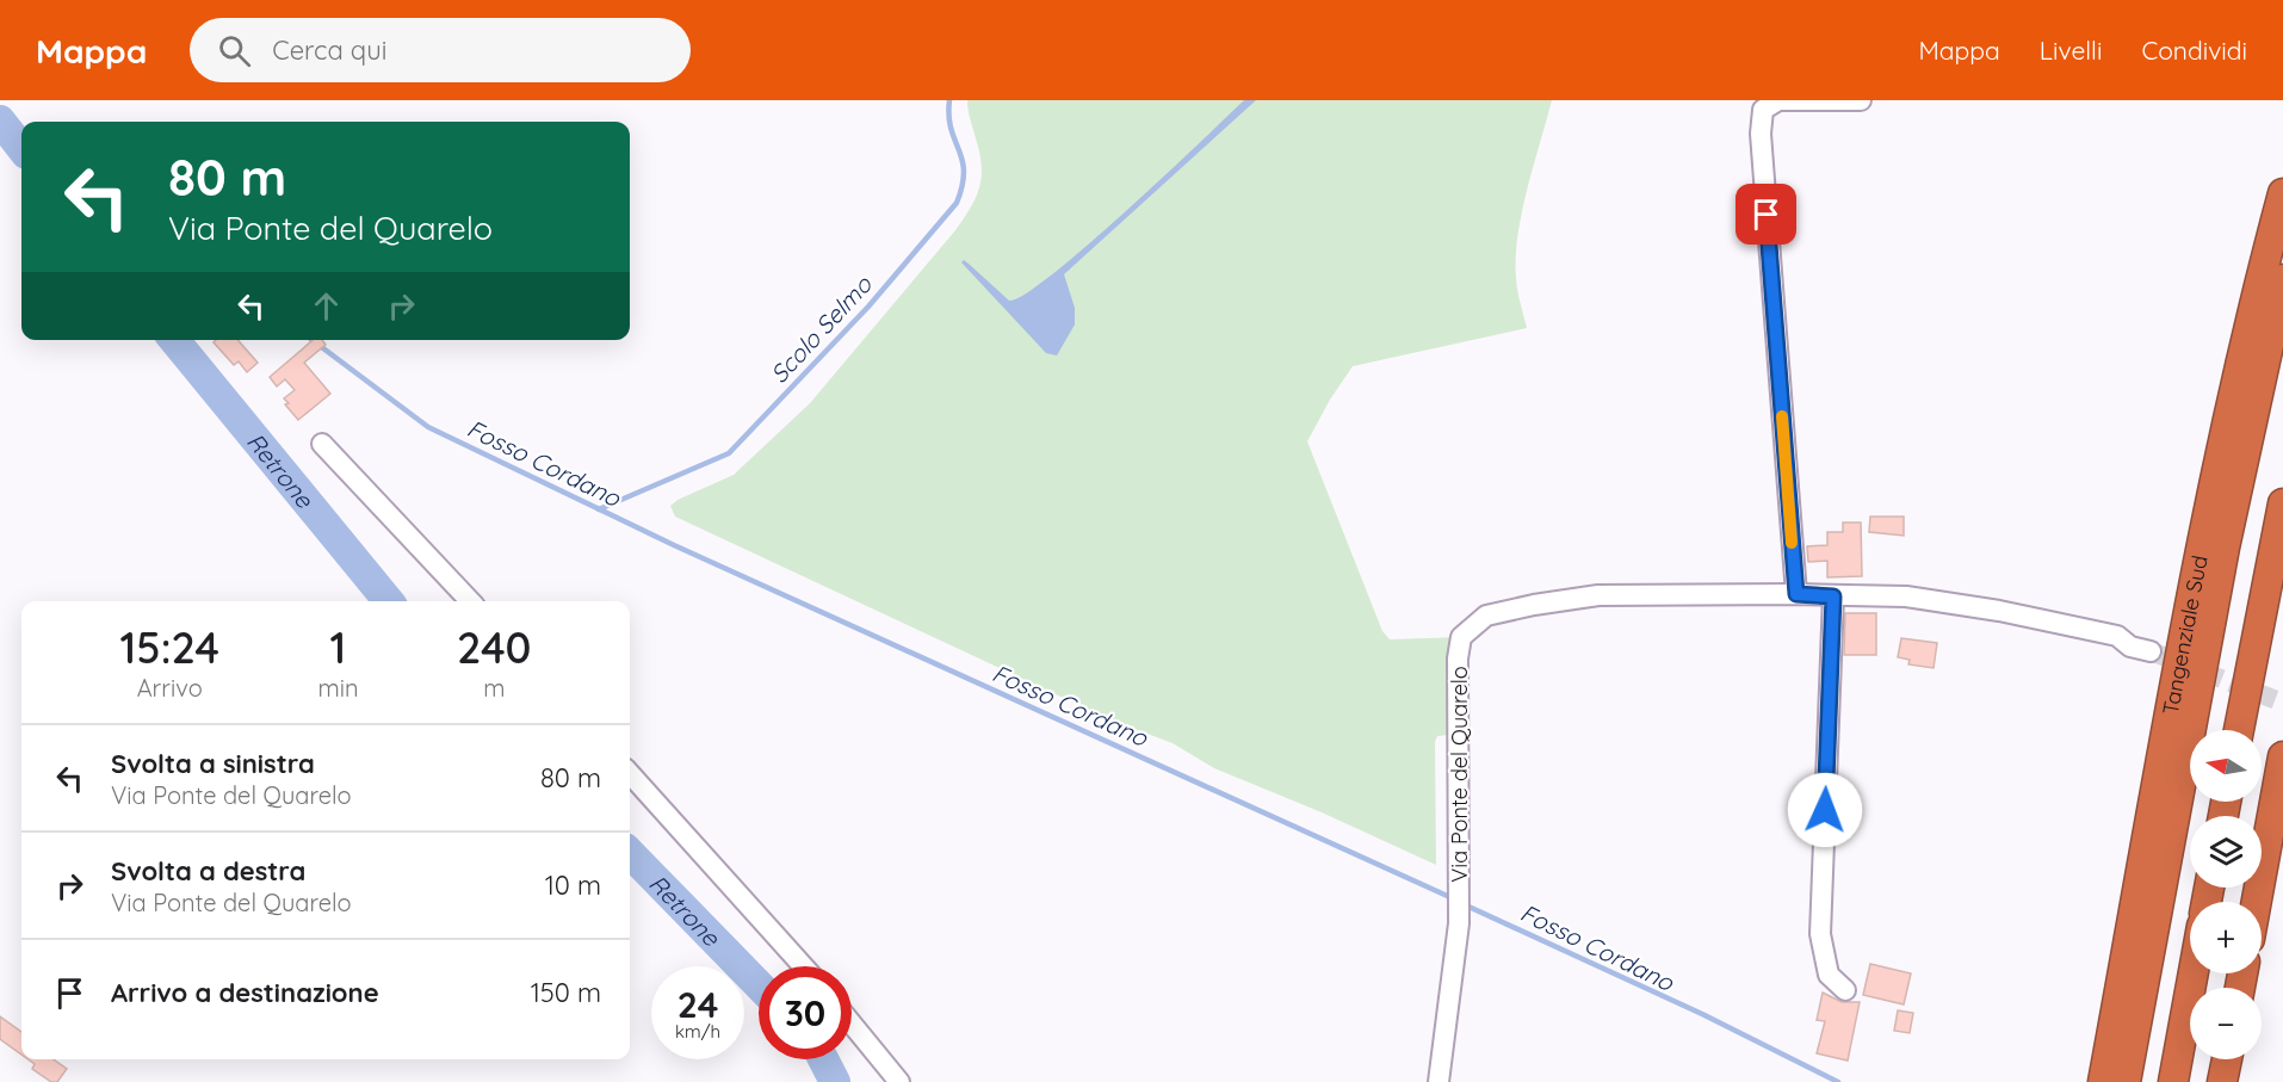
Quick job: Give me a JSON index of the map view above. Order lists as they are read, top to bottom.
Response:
{
  "streets": {
    "highway": ["Tangenziale Sud"],
    "street": ["Via Ponte del Quarelo"]
  },
  "water": ["Scolo Selmo", "Fosso Cordano", "Retrone"],
  "north": "left",
  "page": {
    "header": "Mappa",
    "search": "Cerca qui",
    "nav": ["Mappa", "Livelli", "Condividi"],
    "turn": ["80 m", "Via Ponte del Quarelo"],
    "eta": [
      "15:24",
      "Arrivo",
      "1",
      "min",
      "240",
      "m"
    ],
    "list": [
      {
        "name": "Svolta a sinistra",
        "note": "Via Ponte del Quarelo",
        "value": "80 m"
      },
      {
        "name": "Svolta a destra",
        "note": "Via Ponte del Quarelo",
        "value": "10 m"
      },
      {
        "name": "Arrivo a destinazione",
        "value": "150 m"
      }
    ],
    "map_buttons": ["+", "−"],
    "speed": "24 km/h",
    "limit": "30"
  }
}
